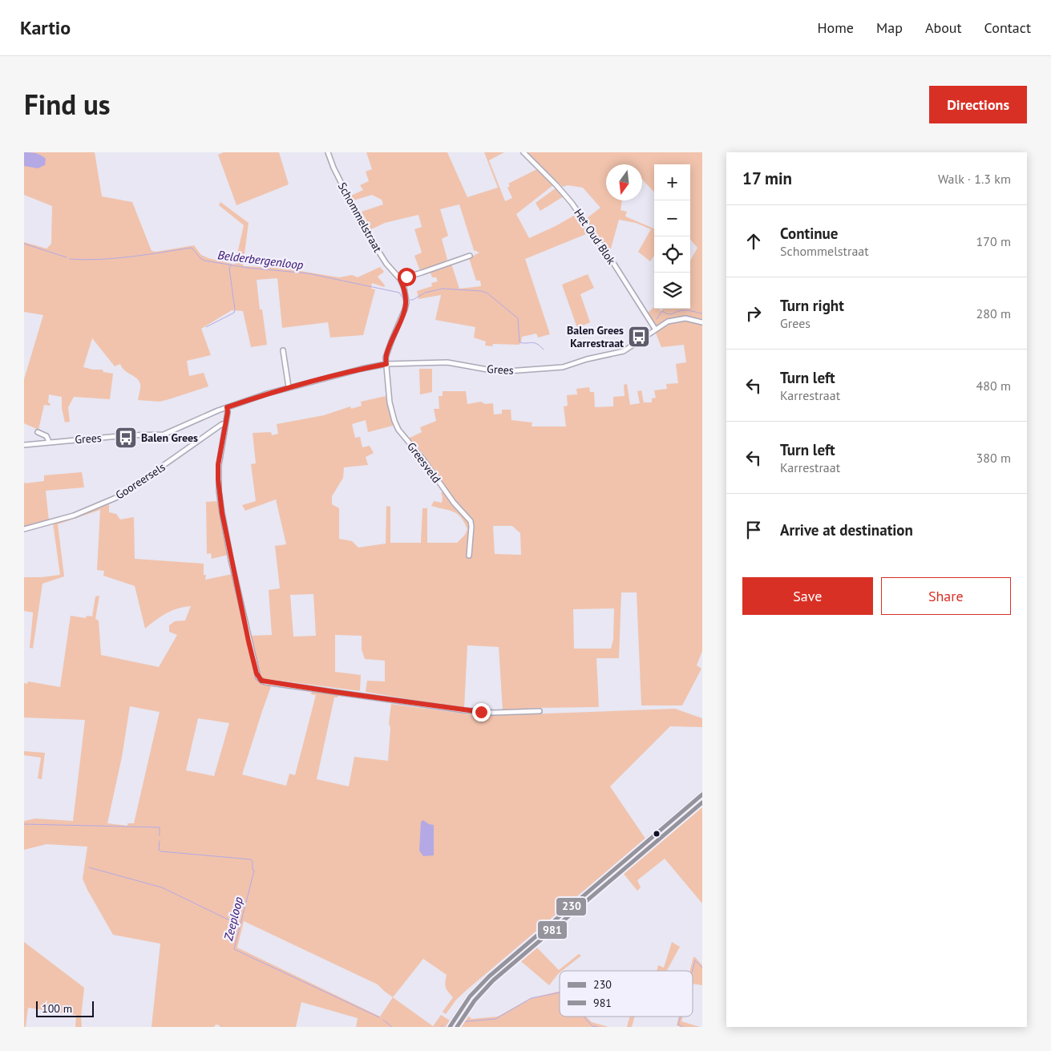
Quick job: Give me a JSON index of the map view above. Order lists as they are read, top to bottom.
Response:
{
  "streets": {
    "street": [
      "Schommelstraat",
      "Het Oud Blok",
      "Grees",
      "Greesveld",
      "Gooreersels"
    ]
  },
  "crossings": [
    ["Schommelstraat", "Grees"],
    ["Schommelstraat", "Greesveld"],
    ["Het Oud Blok", "Grees"],
    ["Grees", "Greesveld"]
  ],
  "water": ["Belderbergenloop", "Zeeploop"],
  "places": {
    "bus stop": ["Balen Grees Karrestraat", "Balen Grees"]
  },
  "lines": ["transit line 230", "transit line 981"],
  "legend": ["230", "981"],
  "scale_bar": "100 m",
  "north": "bottom",
  "page": {
    "header": "Kartio",
    "nav": [
      "Home",
      "Map",
      "About",
      "Contact"
    ],
    "title": "Find us",
    "buttons": [
      "Directions",
      ["Save", "Share"]
    ],
    "heading": ["17 min", "Walk · 1.3 km"],
    "map_buttons": ["+", "−"],
    "list": [
      ["Continue", "Schommelstraat", "170 m"],
      ["Turn right", "Grees", "280 m"],
      ["Turn left", "Karrestraat", "480 m"],
      ["Turn left", "Karrestraat", "380 m"],
      "Arrive at destination"
    ],
    "scale": "100 m"
  }
}
